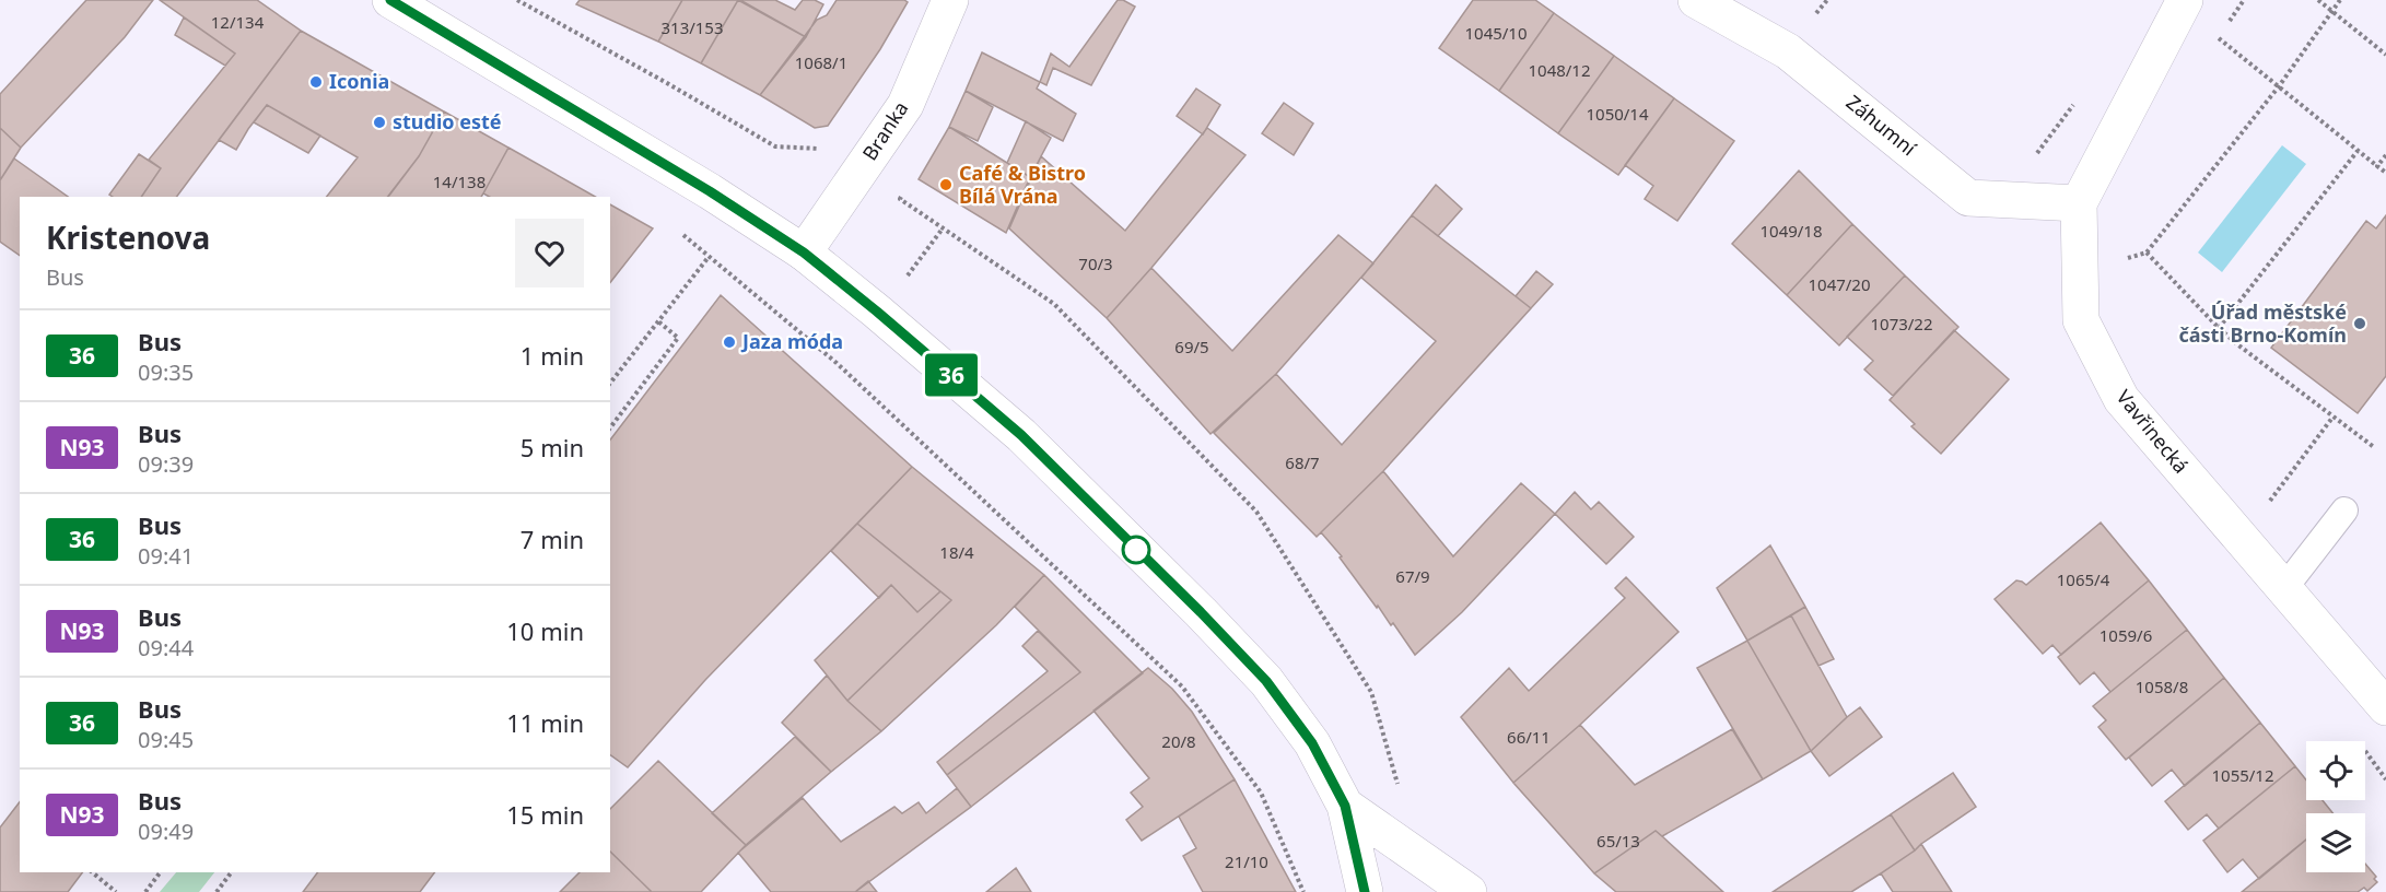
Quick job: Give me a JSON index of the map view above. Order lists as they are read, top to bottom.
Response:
{
  "streets": {
    "street": ["Záhumní", "Branka", "Vavřinecká"]
  },
  "crossings": [
    ["Záhumní", "Vavřinecká"]
  ],
  "places": [
    "Iconia",
    "studio esté",
    "Café & Bistro Bílá Vrána",
    "Úřad městské části Brno-Komín",
    "Jaza móda"
  ],
  "lines": ["bus line 36"],
  "house_numbers": [
    "12/134",
    "313/153",
    "1045/10",
    "1068/1",
    "1048/12",
    "1050/14",
    "14/138",
    "1049/18",
    "70/3",
    "1047/20",
    "1073/22",
    "69/5",
    "68/7",
    "18/4",
    "67/9",
    "1065/4",
    "1059/6",
    "1058/8",
    "66/11",
    "20/8",
    "1055/12",
    "65/13",
    "21/10"
  ],
  "page": {
    "on_map": "36",
    "heading": ["Kristenova", "Bus"],
    "list": [
      {
        "mark": "36",
        "name": "Bus",
        "note": "09:35",
        "value": "1 min"
      },
      {
        "mark": "N93",
        "name": "Bus",
        "note": "09:39",
        "value": "5 min"
      },
      {
        "mark": "36",
        "name": "Bus",
        "note": "09:41",
        "value": "7 min"
      },
      {
        "mark": "N93",
        "name": "Bus",
        "note": "09:44",
        "value": "10 min"
      },
      {
        "mark": "36",
        "name": "Bus",
        "note": "09:45",
        "value": "11 min"
      },
      {
        "mark": "N93",
        "name": "Bus",
        "note": "09:49",
        "value": "15 min"
      }
    ]
  }
}
